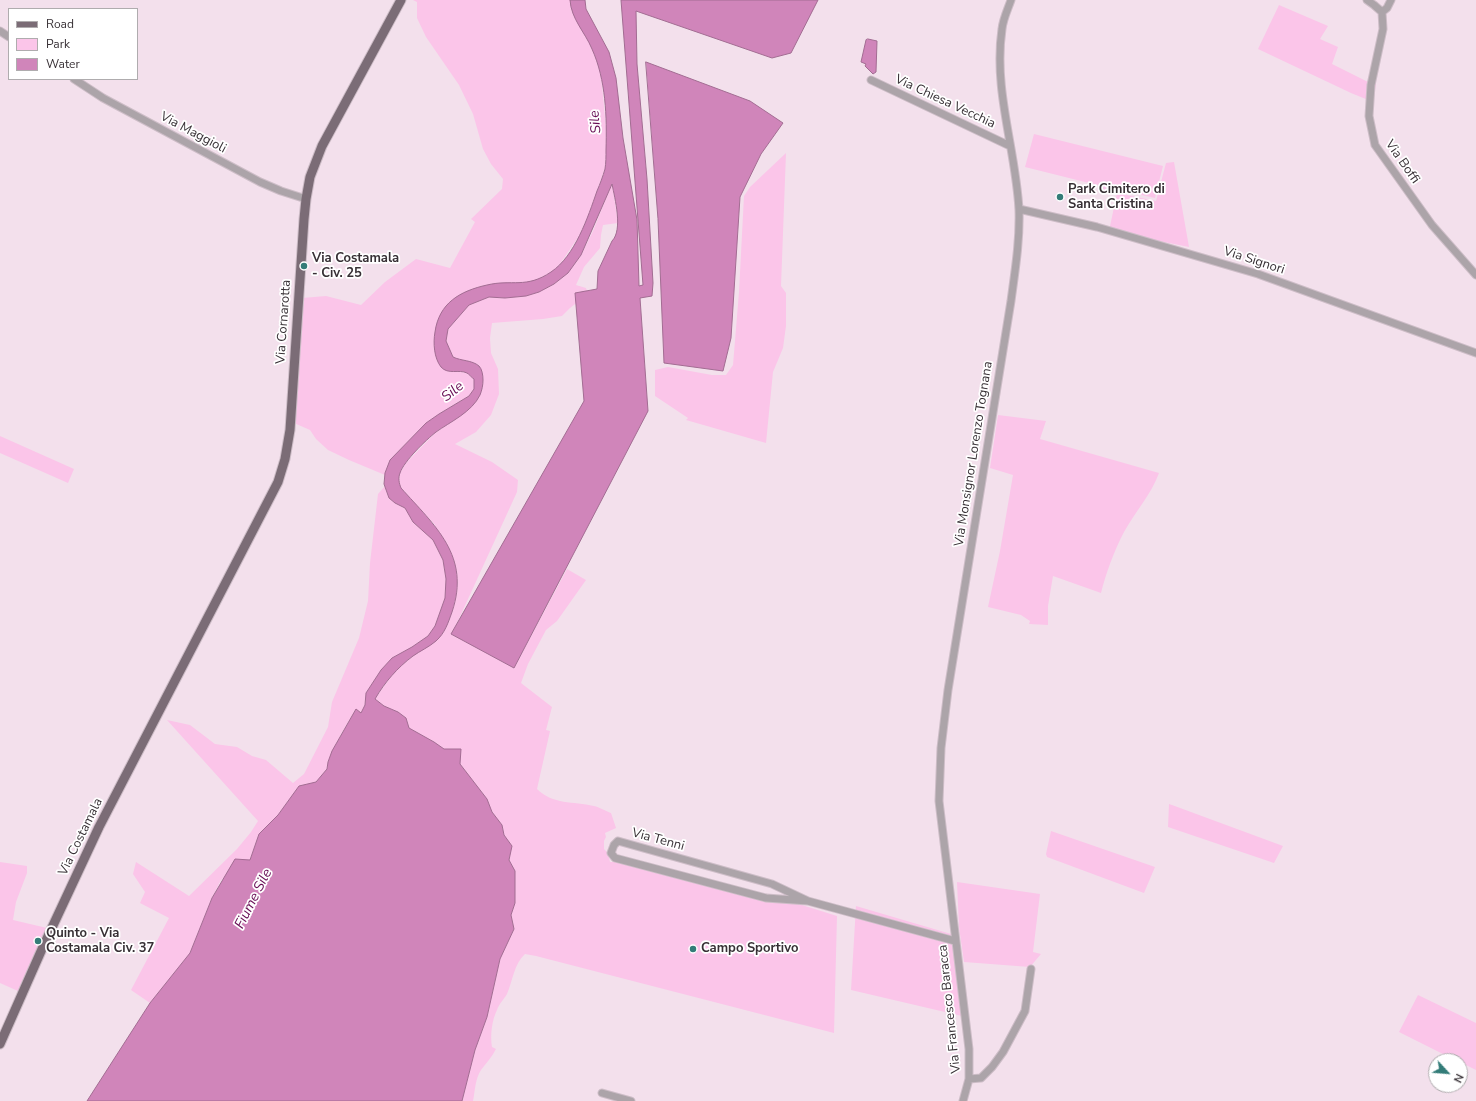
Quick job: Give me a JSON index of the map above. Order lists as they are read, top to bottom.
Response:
{
  "streets": {
    "main road": ["Via Cornarotta", "Via Costamala"],
    "street": [
      "Via Chiesa Vecchia",
      "Via Maggioli",
      "Via Boffi",
      "Via Signori",
      "Via Monsignor Lorenzo Tognana",
      "Via Tenni",
      "Via Francesco Baracca"
    ]
  },
  "crossings": [
    ["Via Chiesa Vecchia", "Via Monsignor Lorenzo Tognana"],
    ["Via Maggioli", "Via Cornarotta"],
    ["Via Signori", "Via Monsignor Lorenzo Tognana"],
    ["Via Cornarotta", "Via Costamala"],
    ["Via Monsignor Lorenzo Tognana", "Via Francesco Baracca"],
    ["Via Tenni", "Via Francesco Baracca"]
  ],
  "water": ["Sile", "Fiume Sile"],
  "places": [
    "Park Cimitero di Santa Cristina",
    "Via Costamala - Civ. 25",
    "Quinto - Via Costamala Civ. 37",
    "Campo Sportivo"
  ],
  "legend": ["Road", "Park", "Water"],
  "north": "bottom right"
}
